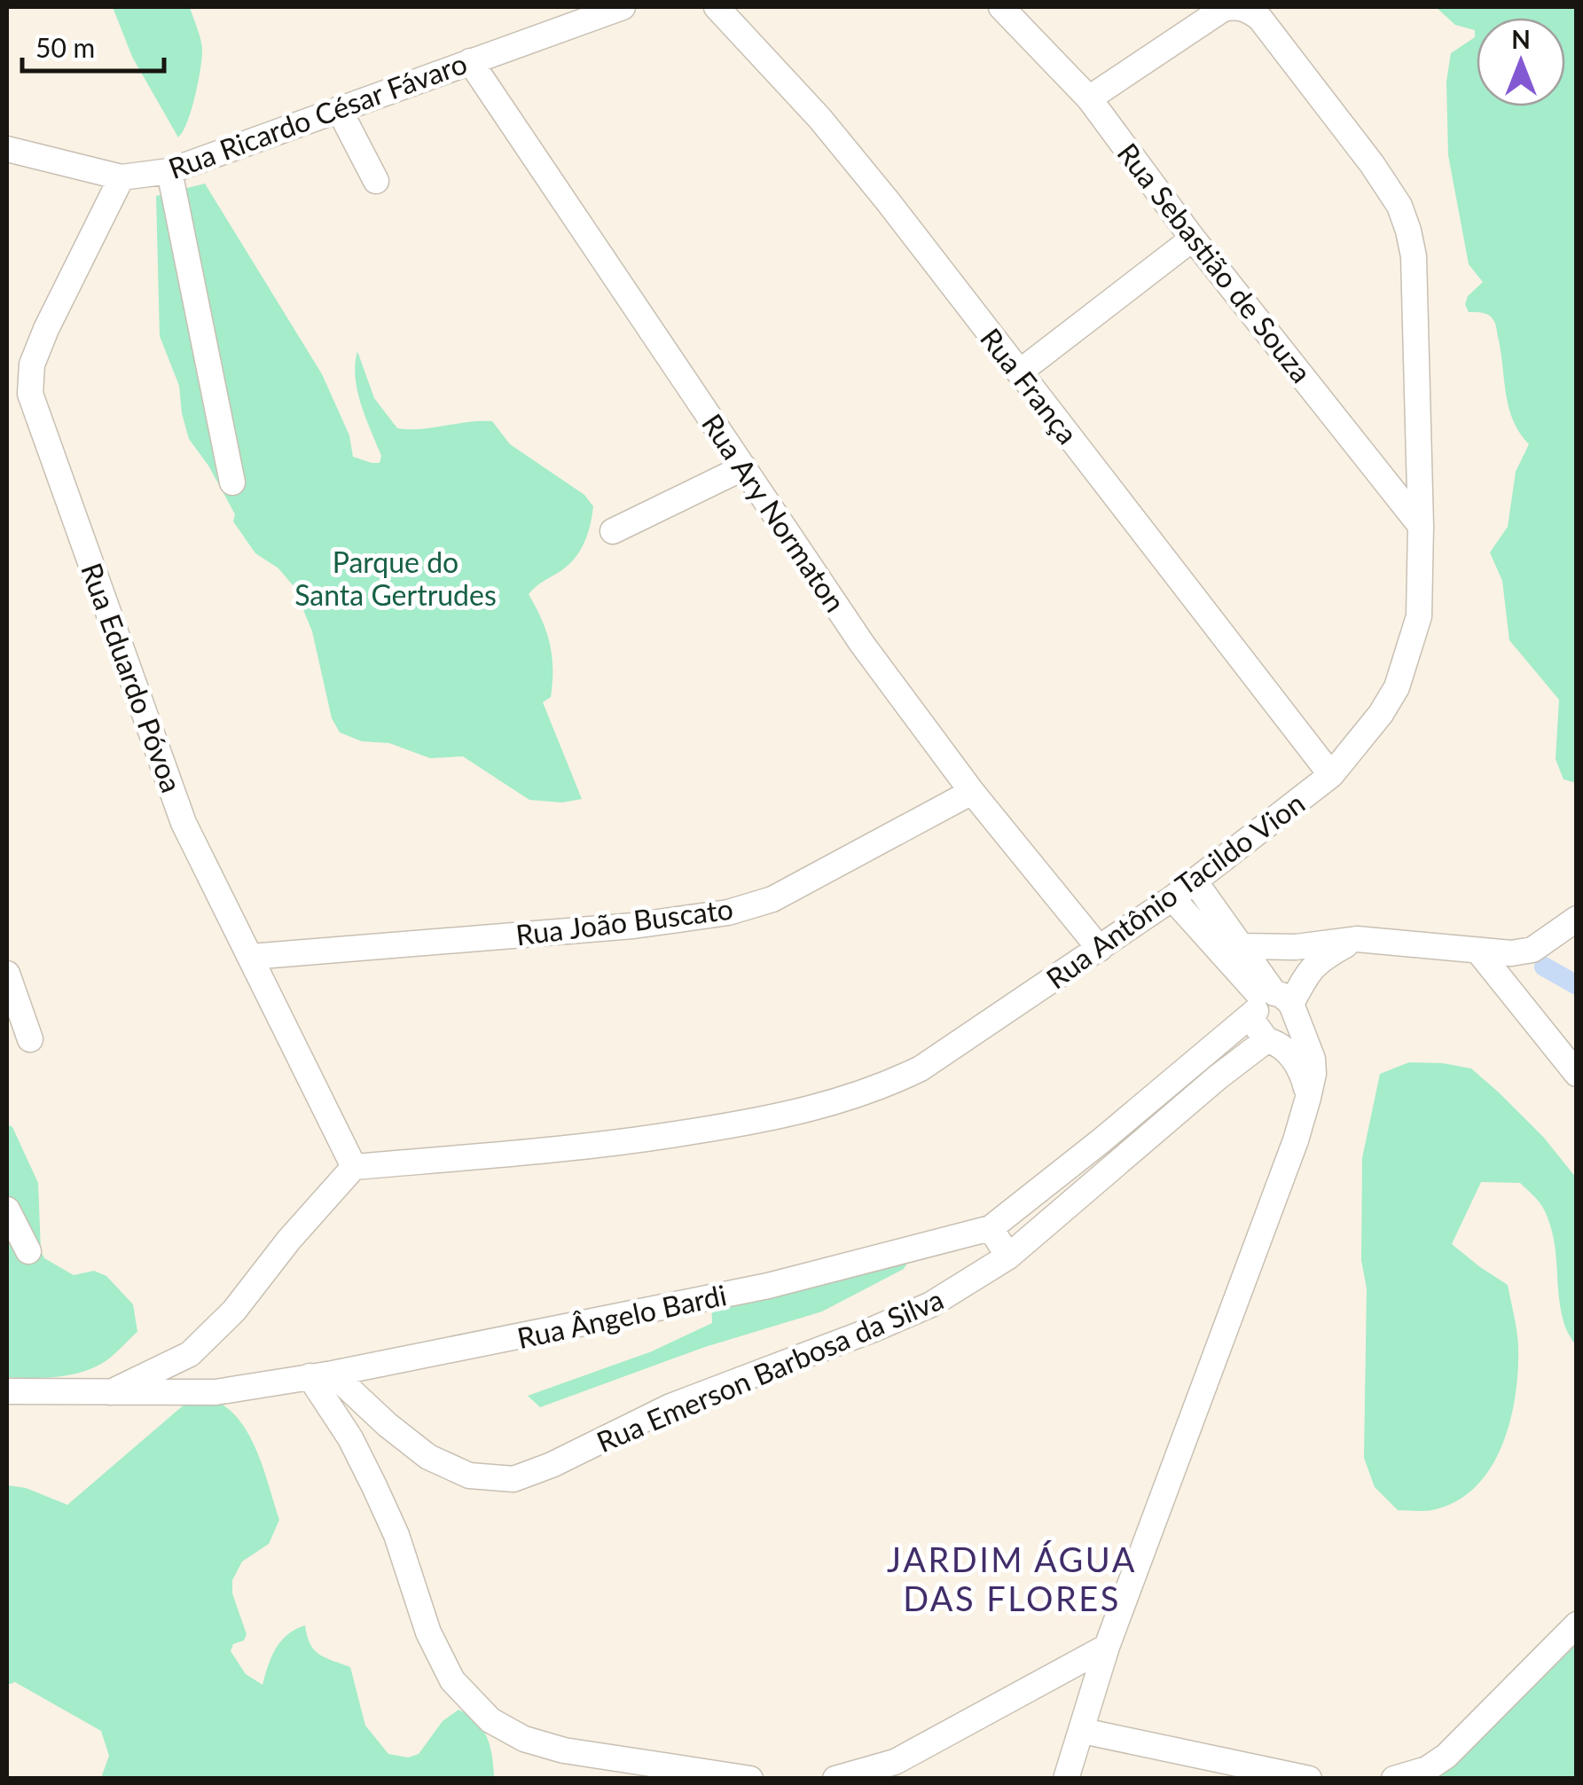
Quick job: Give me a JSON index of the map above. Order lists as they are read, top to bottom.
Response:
{
  "streets": {
    "street": [
      "Rua Ricardo César Fávaro",
      "Rua Sebastião de Souza",
      "Rua França",
      "Rua Ary Normaton",
      "Rua Eduardo Póvoa",
      "Rua Antônio Tacildo Vion",
      "Rua João Buscato",
      "Rua Ângelo Bardi",
      "Rua Emerson Barbosa da Silva"
    ]
  },
  "crossings": [
    ["Rua Ricardo César Fávaro", "Rua Ary Normaton"],
    ["Rua Ricardo César Fávaro", "Rua Eduardo Póvoa"],
    ["Rua Sebastião de Souza", "Rua Antônio Tacildo Vion"],
    ["Rua França", "Rua Antônio Tacildo Vion"],
    ["Rua Ary Normaton", "Rua Antônio Tacildo Vion"],
    ["Rua Ary Normaton", "Rua João Buscato"],
    ["Rua Eduardo Póvoa", "Rua Antônio Tacildo Vion"],
    ["Rua Eduardo Póvoa", "Rua João Buscato"],
    ["Rua Ângelo Bardi", "Rua Emerson Barbosa da Silva"]
  ],
  "districts": ["JARDIM ÁGUA DAS FLORES"],
  "parks": ["Parque do Santa Gertrudes"],
  "scale_bar": "50 m",
  "north": "top"
}
